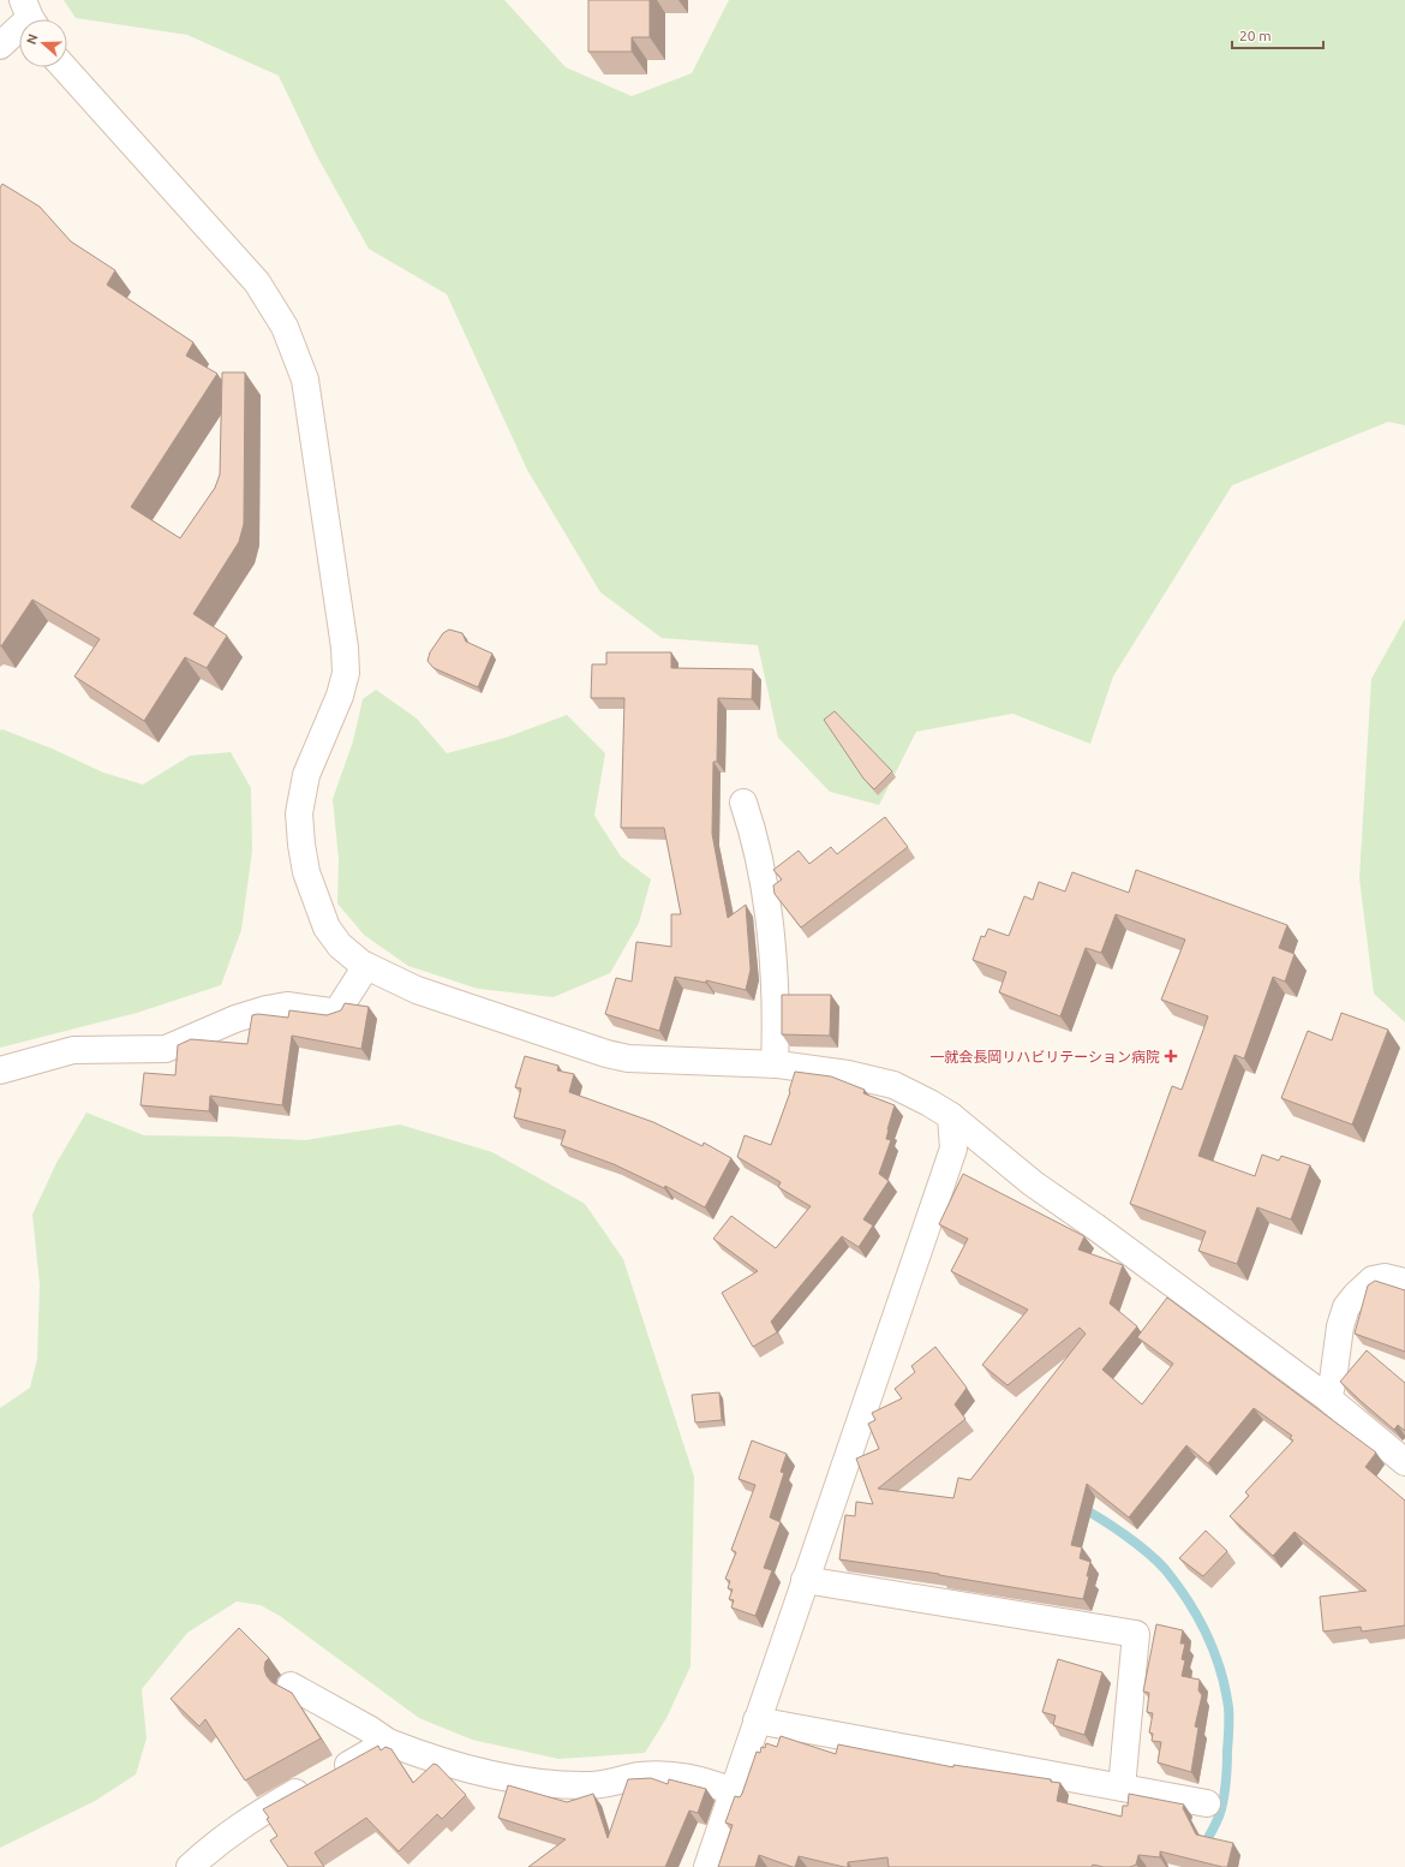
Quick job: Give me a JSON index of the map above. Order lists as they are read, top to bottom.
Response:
{
  "places": {
    "health": ["一就会長岡リハビリテーション病院"]
  },
  "scale_bar": "20 m",
  "north": "left"
}
